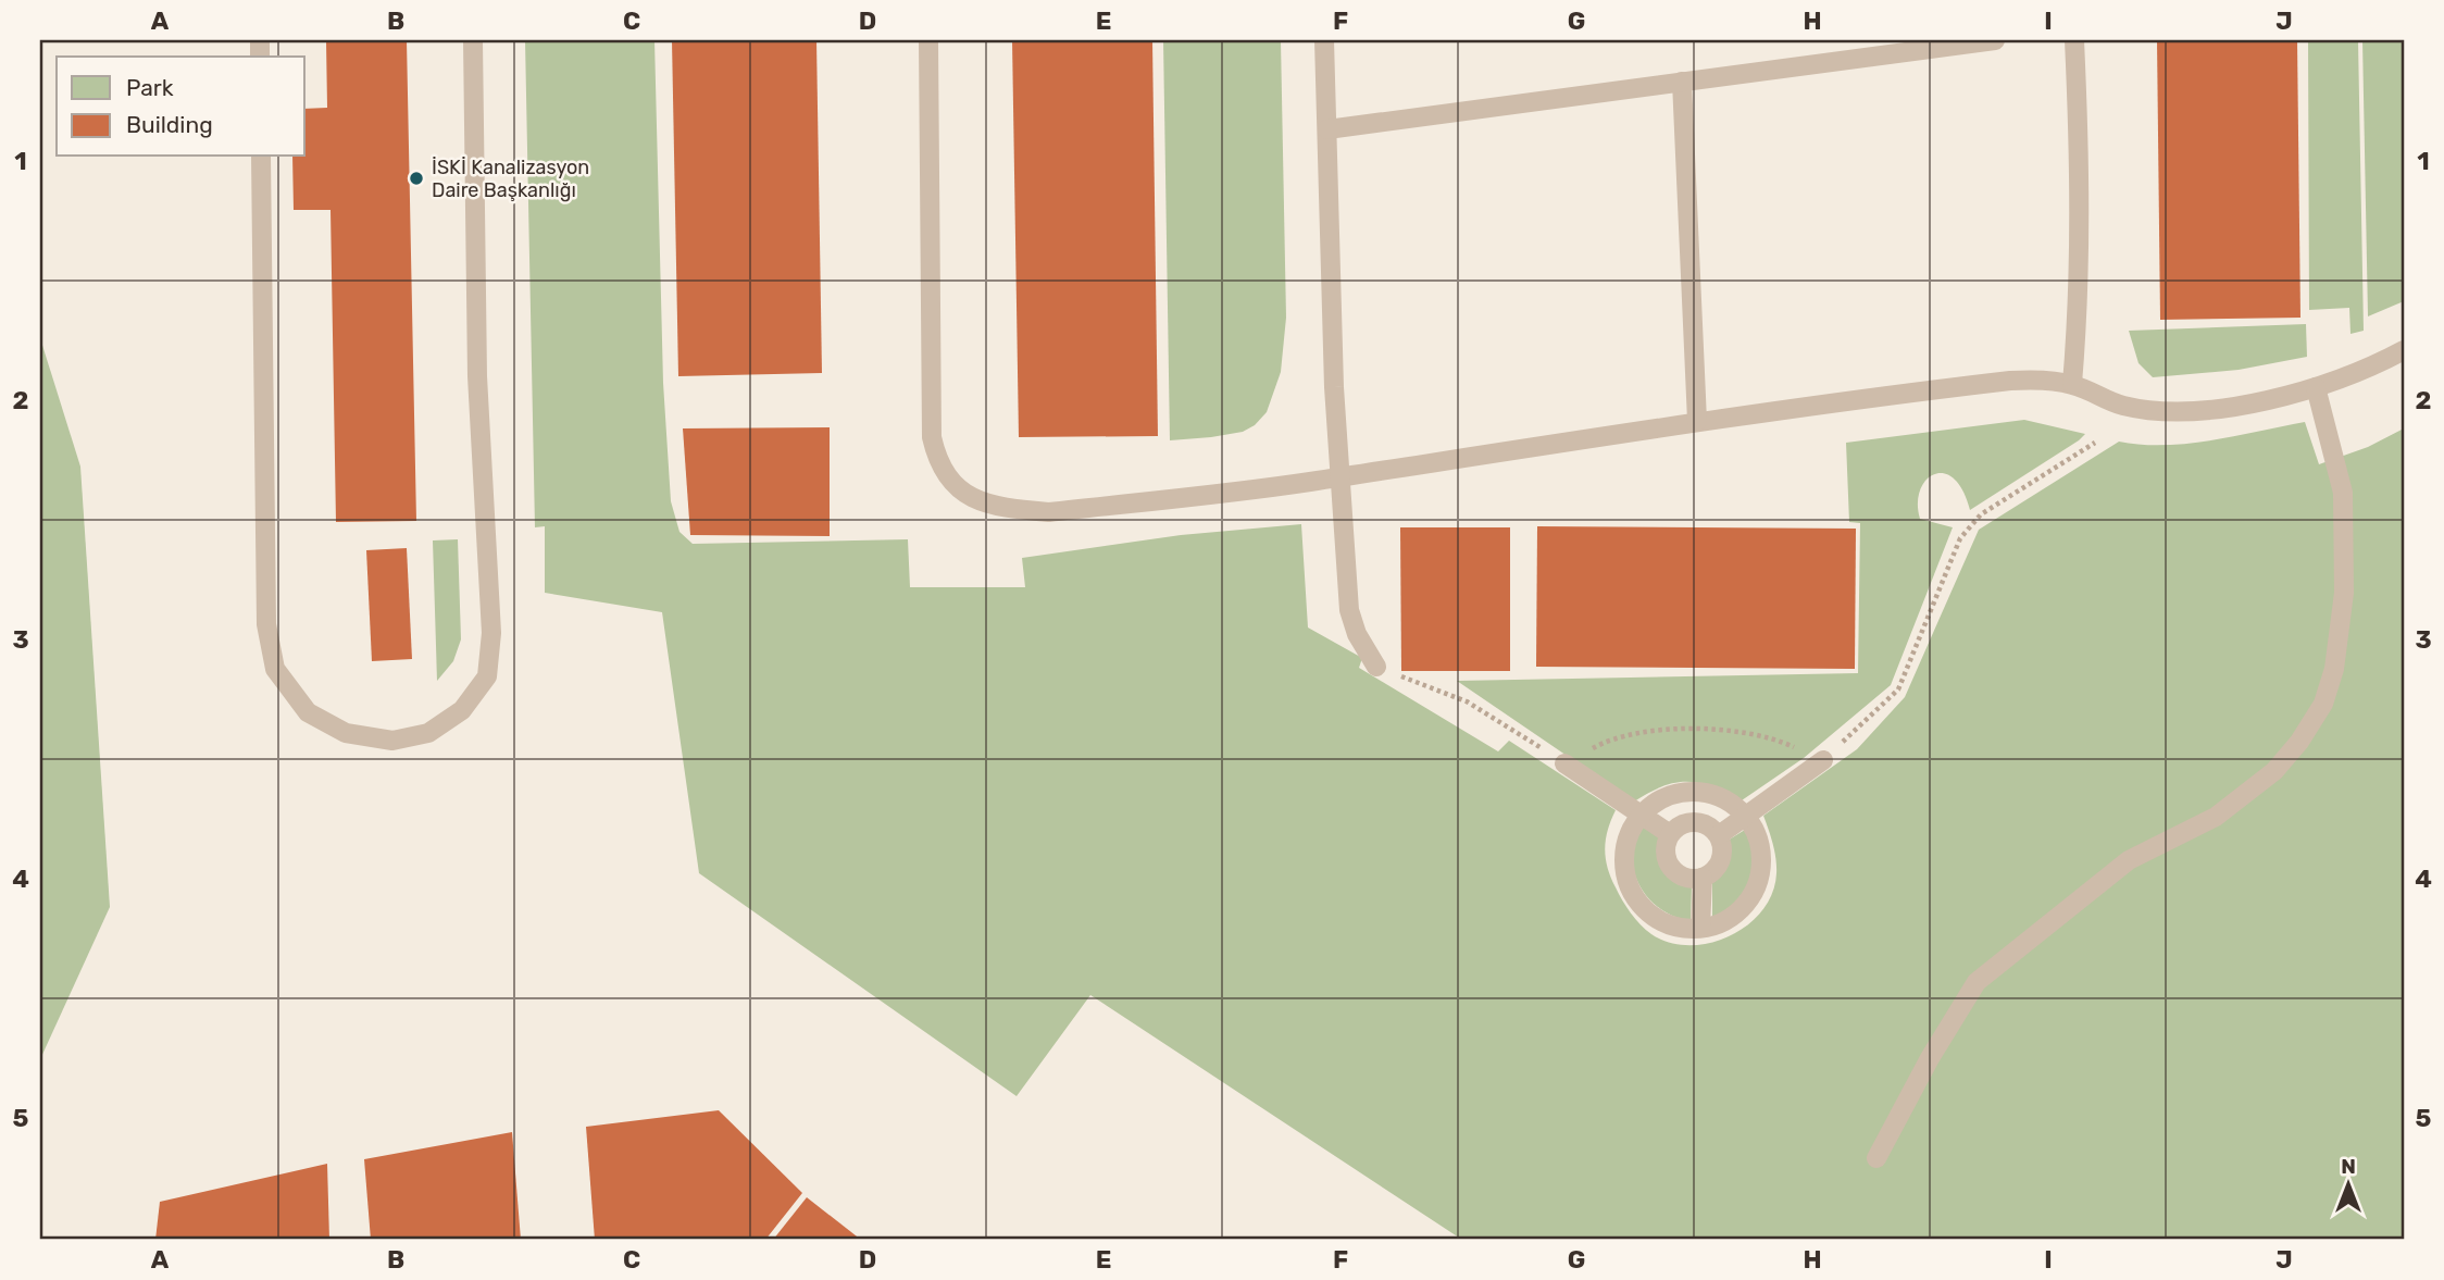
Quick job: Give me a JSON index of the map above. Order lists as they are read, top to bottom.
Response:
{
  "places": ["İSKİ Kanalizasyon Daire Başkanlığı"],
  "legend": ["Park", "Building"],
  "north": "top",
  "grid": {
    "columns": [
      "A",
      "B",
      "C",
      "D",
      "E",
      "F",
      "G",
      "H",
      "I",
      "J"
    ],
    "rows": [
      "1",
      "2",
      "3",
      "4",
      "5"
    ]
  }
}
